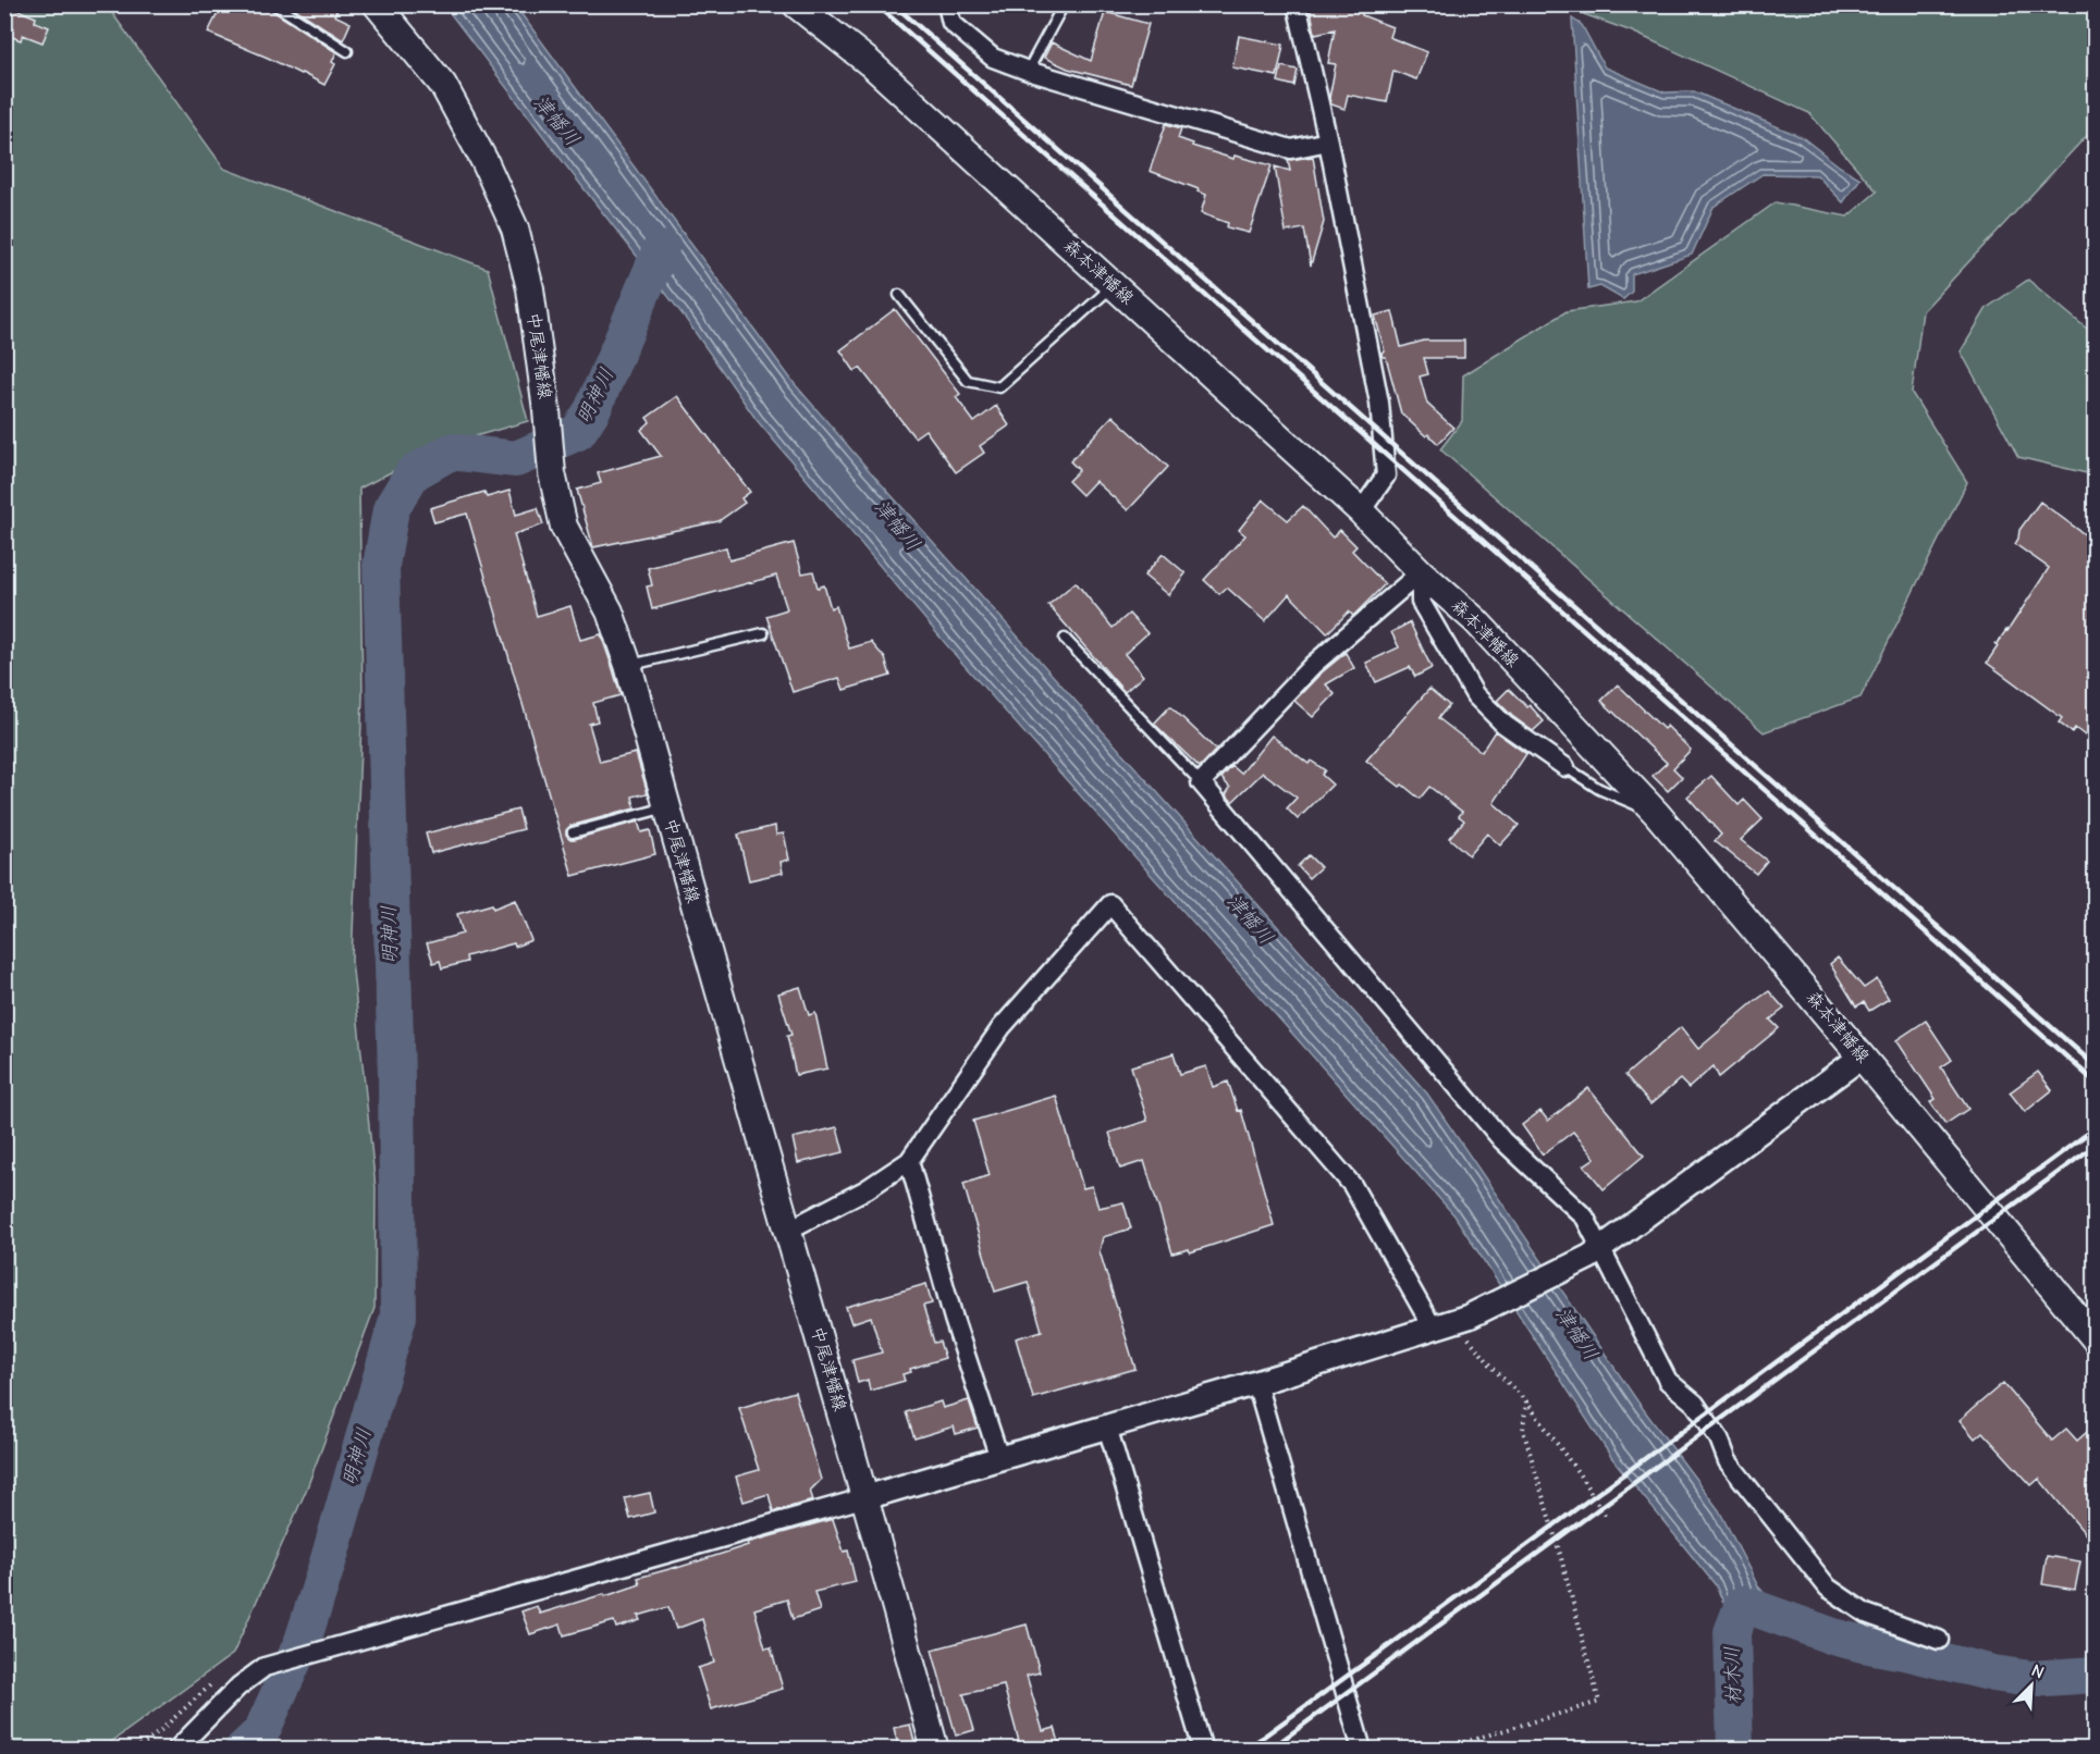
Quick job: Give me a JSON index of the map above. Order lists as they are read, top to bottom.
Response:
{
  "streets": {
    "main road": ["森本津幡線", "中尾津幡線"]
  },
  "water": ["津幡川", "明神川", "材木川"],
  "north": "top right"
}
